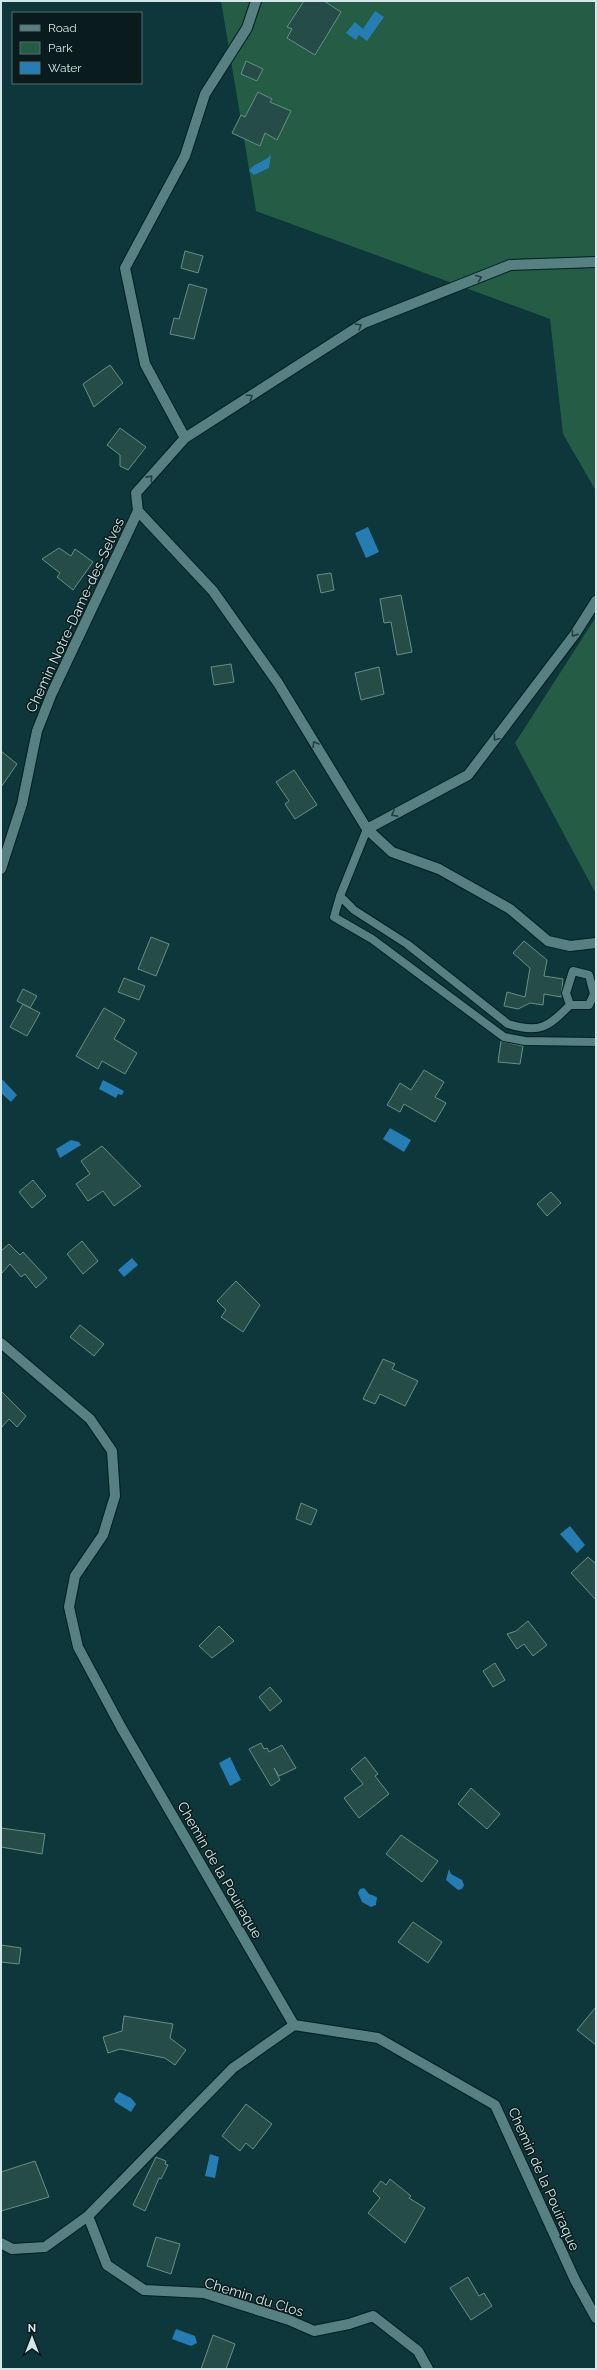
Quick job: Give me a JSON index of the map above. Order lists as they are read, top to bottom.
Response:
{
  "streets": {
    "street": ["Chemin Notre-Dame-des-Selves", "Chemin de la Pouiraque", "Chemin du Clos"]
  },
  "legend": ["Road", "Park", "Water"],
  "north": "top"
}
